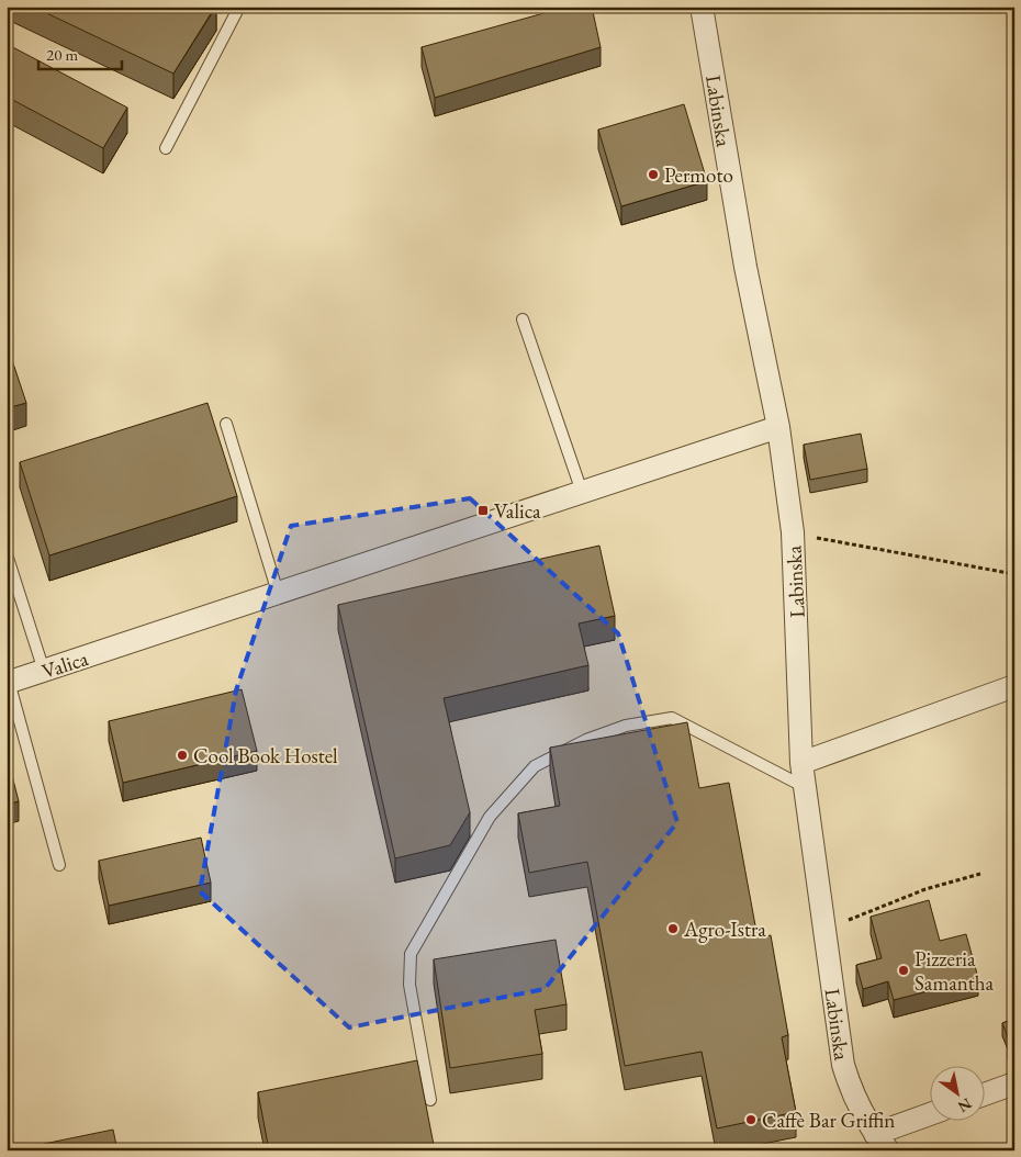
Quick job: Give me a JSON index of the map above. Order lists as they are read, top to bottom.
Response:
{
  "streets": {
    "street": ["Labinska", "Valica"]
  },
  "crossings": [
    ["Labinska", "Valica"]
  ],
  "places": {
    "other": [
      "Permoto",
      "Cool Book Hostel",
      "Agro-Istra",
      "Pizzeria Samantha",
      "Caffè Bar Griffin"
    ],
    "transit": ["Valica"]
  },
  "scale_bar": "20 m",
  "north": "bottom right"
}
